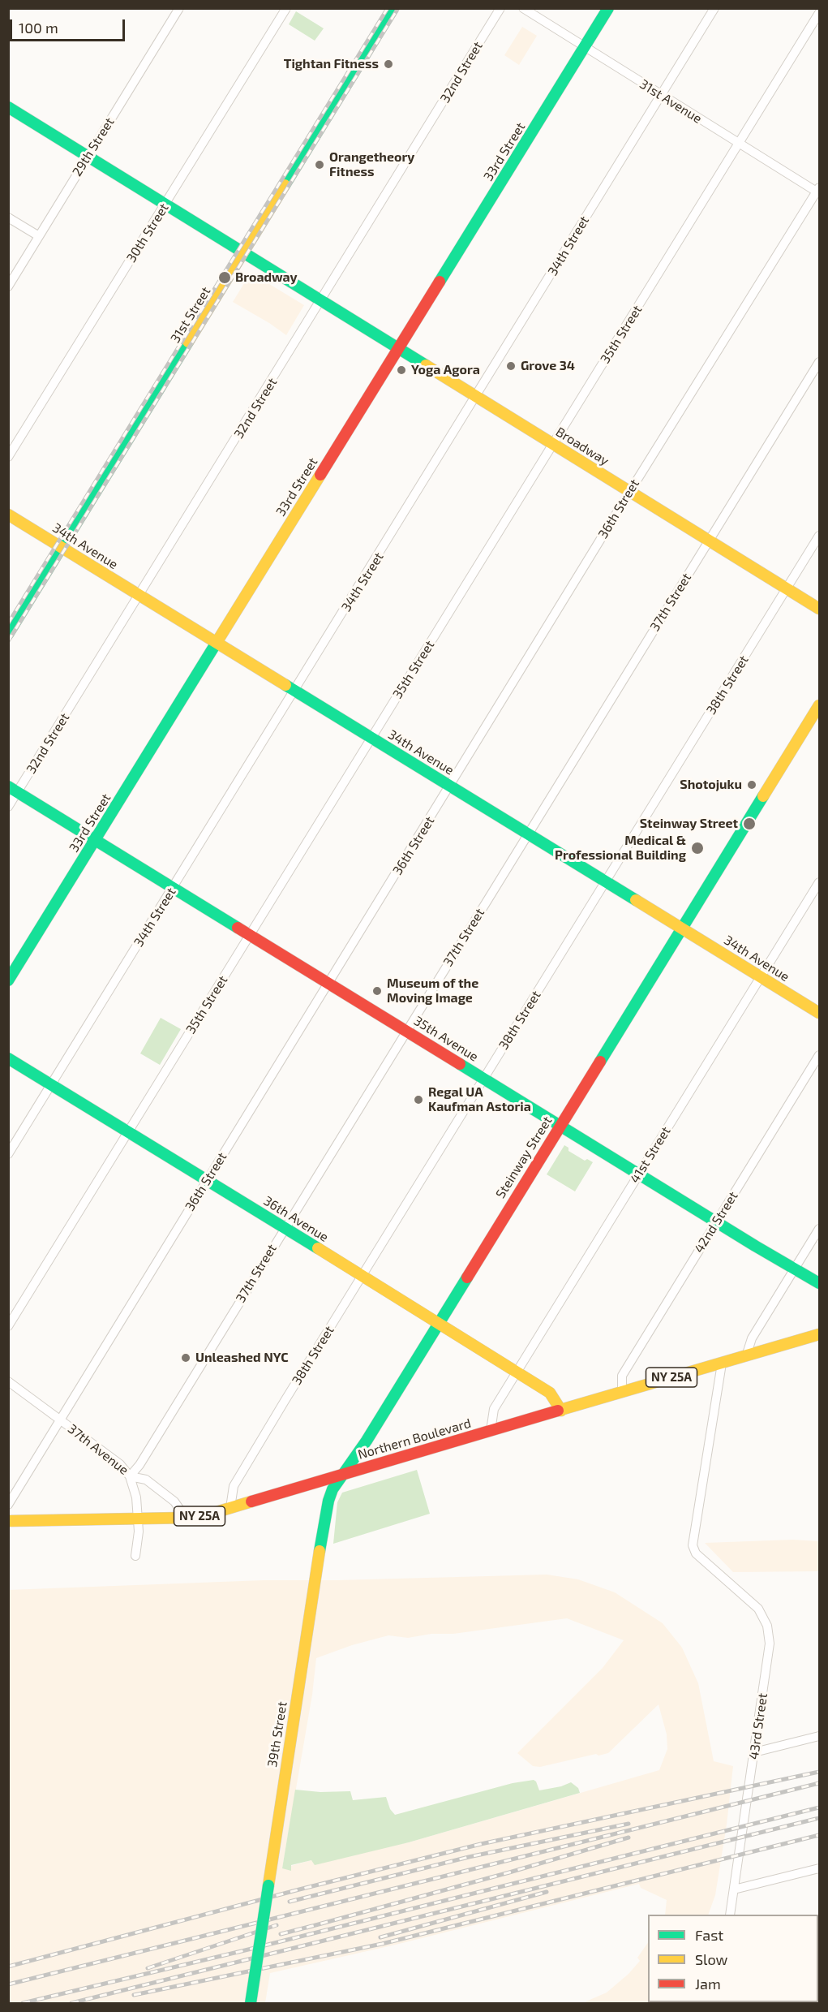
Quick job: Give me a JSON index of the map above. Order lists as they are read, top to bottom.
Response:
{
  "streets": {
    "main road": [
      "33rd Street",
      "31st Street",
      "Broadway",
      "34th Avenue",
      "35th Avenue",
      "Steinway Street",
      "36th Avenue",
      "NY 25A",
      "Northern Boulevard",
      "39th Street"
    ],
    "street": [
      "32nd Street",
      "31st Avenue",
      "29th Street",
      "30th Street",
      "34th Street",
      "35th Street",
      "36th Street",
      "37th Street",
      "38th Street",
      "41st Street",
      "42nd Street",
      "37th Avenue",
      "43rd Street"
    ]
  },
  "crossings": [
    ["32nd Street", "Broadway"],
    ["32nd Street", "34th Avenue"],
    ["32nd Street", "35th Avenue"],
    ["31st Avenue", "33rd Street"],
    ["31st Avenue", "34th Street"],
    ["31st Avenue", "35th Street"],
    ["31st Avenue", "36th Street"],
    ["29th Street", "Broadway"],
    ["33rd Street", "Broadway"],
    ["33rd Street", "34th Avenue"],
    ["33rd Street", "35th Avenue"],
    ["30th Street", "Broadway"],
    ["34th Street", "Broadway"],
    ["34th Street", "34th Avenue"],
    ["34th Street", "35th Avenue"],
    ["34th Street", "36th Avenue"],
    ["31st Street", "Broadway"],
    ["31st Street", "34th Avenue"],
    ["35th Street", "Broadway"],
    ["35th Street", "34th Avenue"],
    ["35th Street", "35th Avenue"],
    ["35th Street", "36th Avenue"],
    ["Broadway", "36th Street"],
    ["Broadway", "37th Street"],
    ["Broadway", "38th Street"],
    ["36th Street", "34th Avenue"],
    ["36th Street", "35th Avenue"],
    ["36th Street", "36th Avenue"],
    ["36th Street", "37th Avenue"],
    ["34th Avenue", "37th Street"],
    ["34th Avenue", "38th Street"],
    ["34th Avenue", "41st Street"],
    ["34th Avenue", "Steinway Street"],
    ["37th Street", "35th Avenue"],
    ["37th Street", "36th Avenue"],
    ["37th Street", "37th Avenue"],
    ["38th Street", "35th Avenue"],
    ["38th Street", "36th Avenue"],
    ["38th Street", "Northern Boulevard"],
    ["35th Avenue", "41st Street"],
    ["35th Avenue", "Steinway Street"],
    ["35th Avenue", "42nd Street"],
    ["41st Street", "36th Avenue"],
    ["41st Street", "Northern Boulevard"],
    ["Steinway Street", "36th Avenue"],
    ["Steinway Street", "Northern Boulevard"],
    ["Steinway Street", "39th Street"],
    ["36th Avenue", "Northern Boulevard"],
    ["42nd Street", "Northern Boulevard"],
    ["Northern Boulevard", "37th Avenue"],
    ["Northern Boulevard", "43rd Street"],
    ["Northern Boulevard", "39th Street"]
  ],
  "places": [
    "Tightan Fitness",
    "Orangetheory Fitness",
    "Broadway",
    "Grove 34",
    "Yoga Agora",
    "Shotojuku",
    "Steinway Street",
    "Medical & Professional Building",
    "Museum of the Moving Image",
    "Regal UA Kaufman Astoria",
    "Unleashed NYC"
  ],
  "legend": ["Fast", "Slow", "Jam"],
  "scale_bar": "100 m"
}
